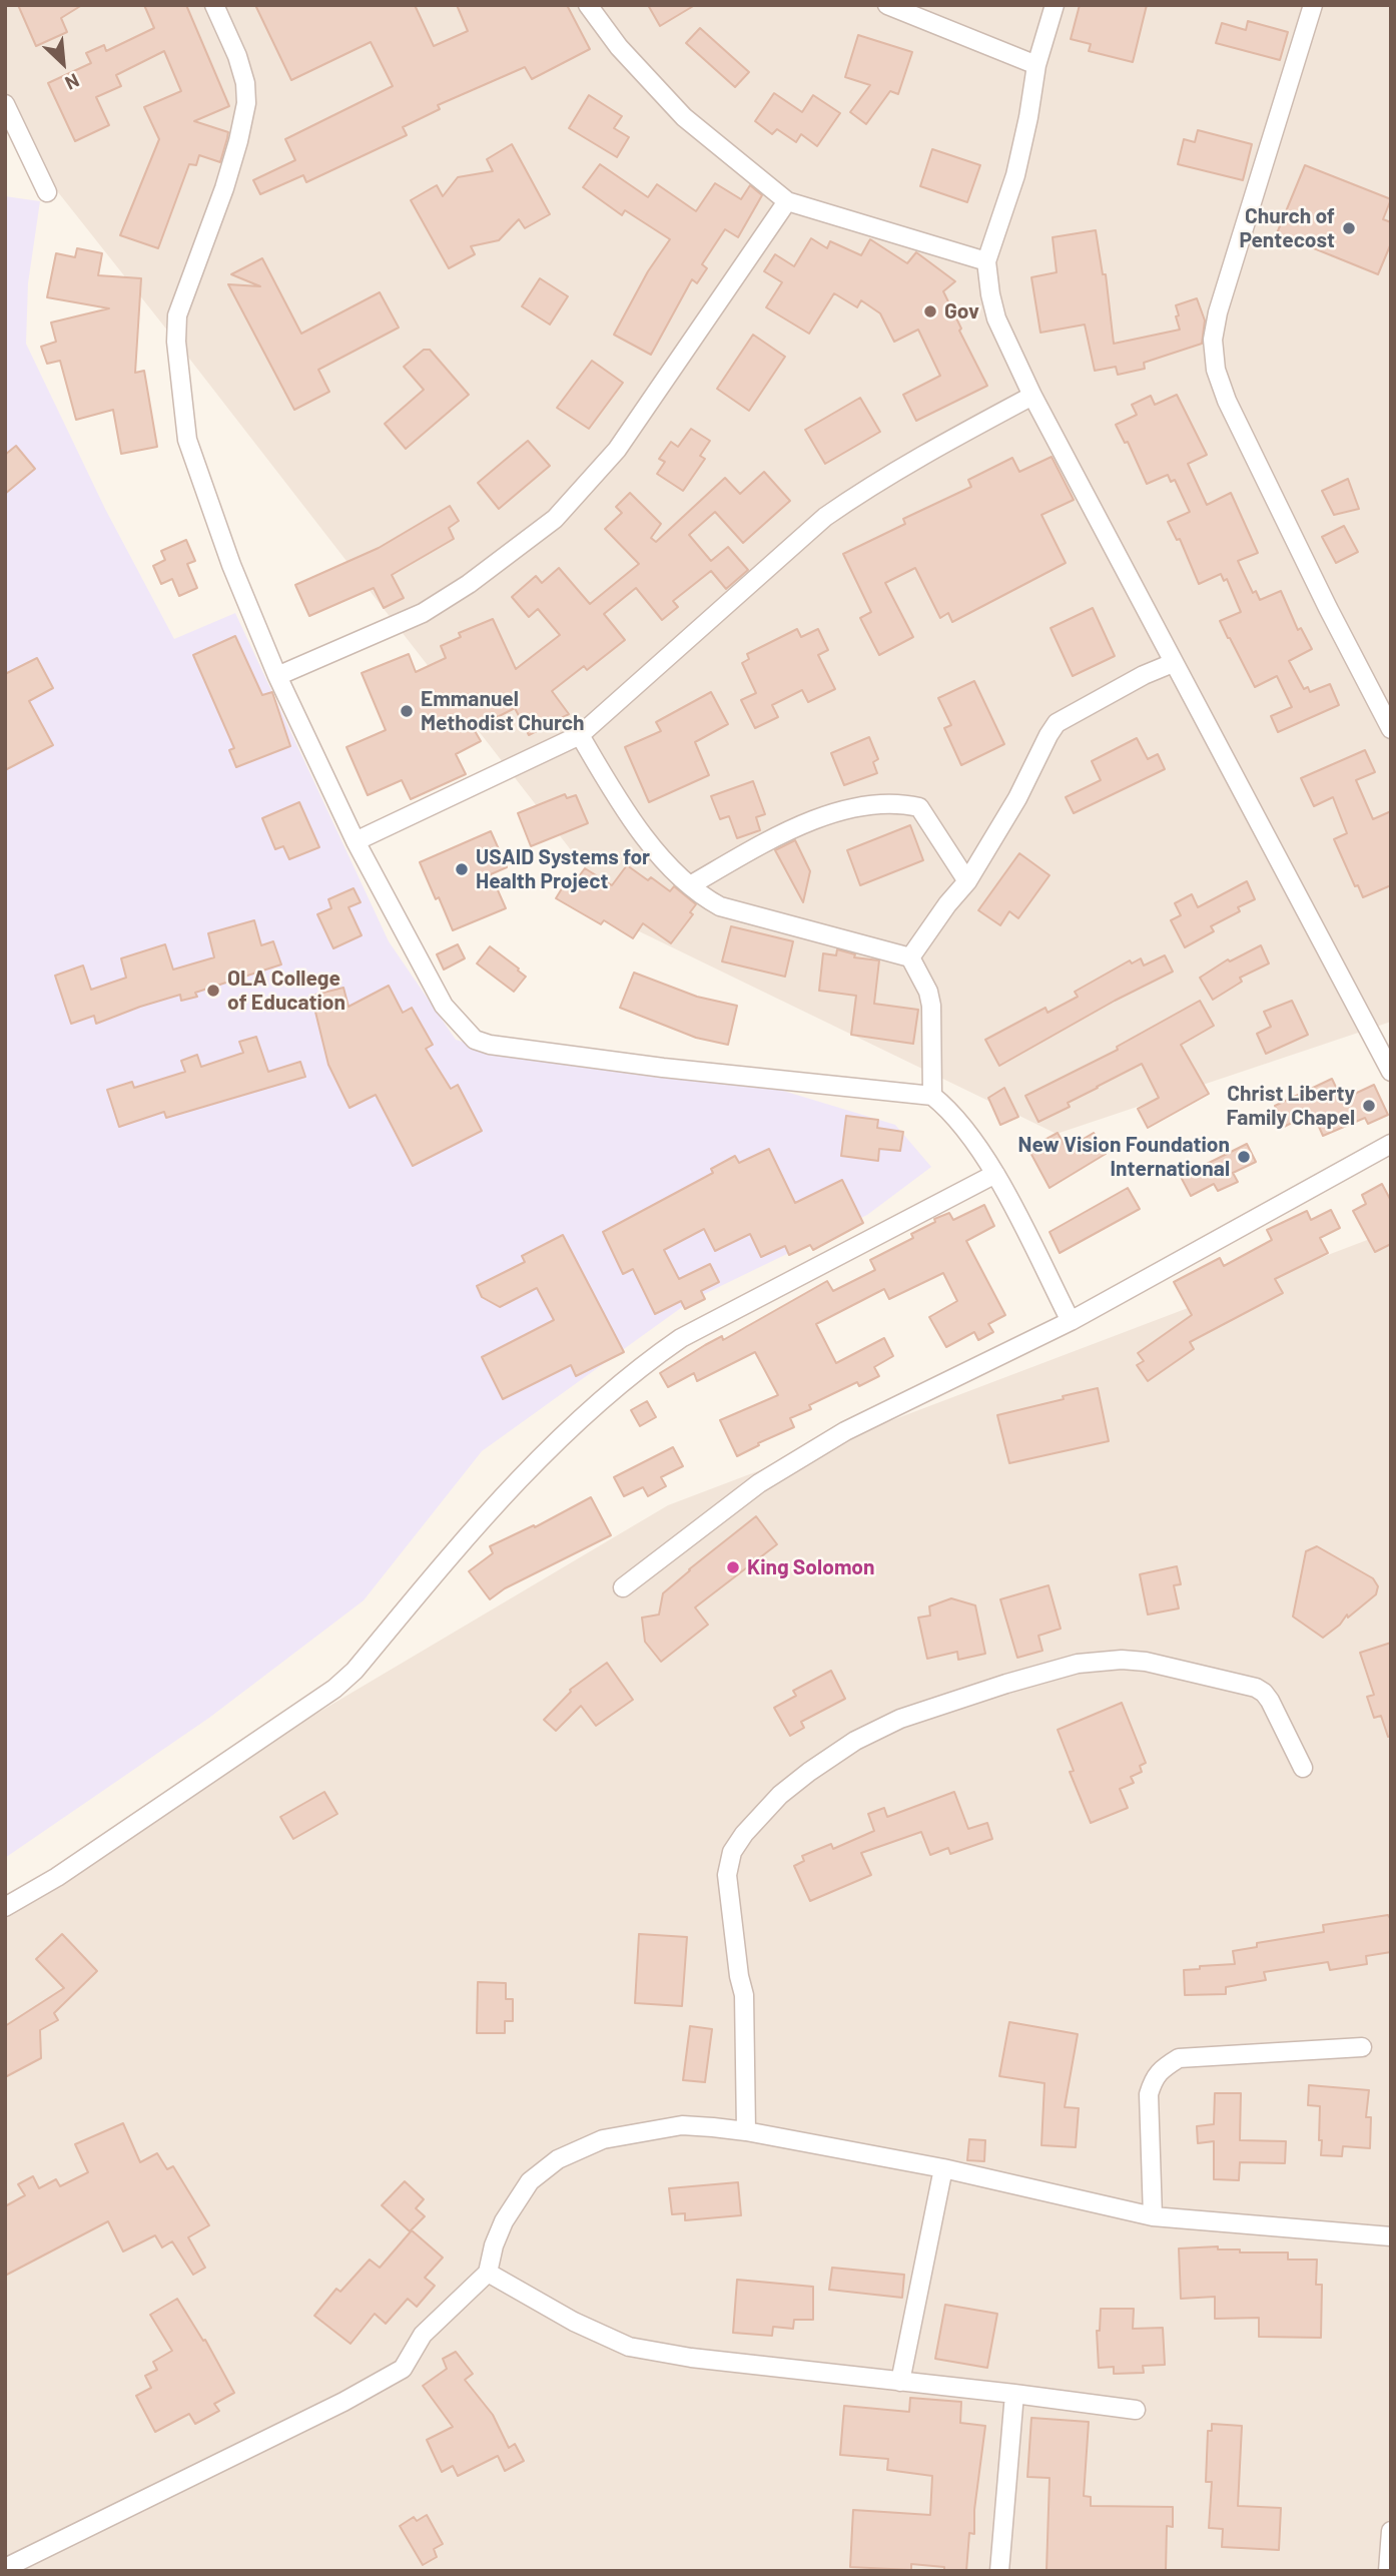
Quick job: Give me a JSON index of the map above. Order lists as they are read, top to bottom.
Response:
{
  "places": [
    "Church of Pentecost",
    "Gov",
    "Emmanuel Methodist Church",
    "USAID Systems for Health Project",
    "OLA College of Education",
    "Christ Liberty Family Chapel",
    "New Vision Foundation International",
    "King Solomon"
  ],
  "north": "bottom right"
}
